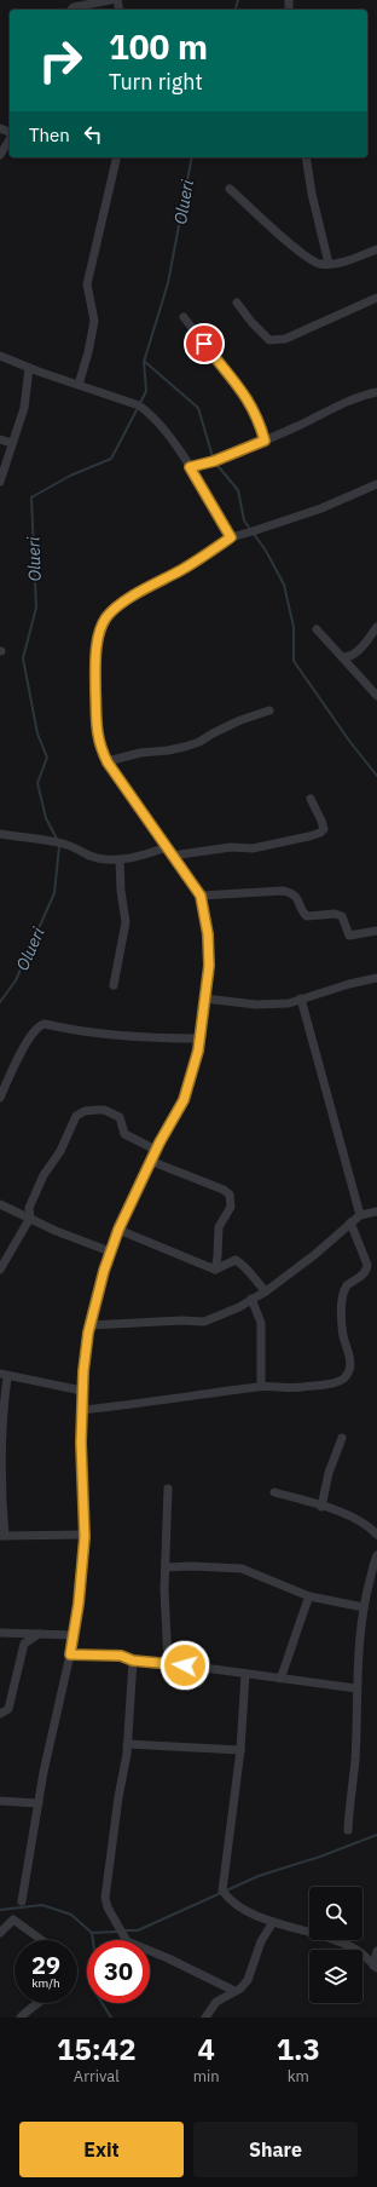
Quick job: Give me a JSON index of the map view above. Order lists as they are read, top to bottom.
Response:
{
  "water": ["Olueri"],
  "page": {
    "turn": ["100 m", "Turn right"],
    "then": "Then",
    "speed": "29 km/h",
    "limit": "30",
    "eta": [
      "15:42",
      "Arrival",
      "4",
      "min",
      "1.3",
      "km"
    ],
    "buttons": ["Exit", "Share"]
  }
}
